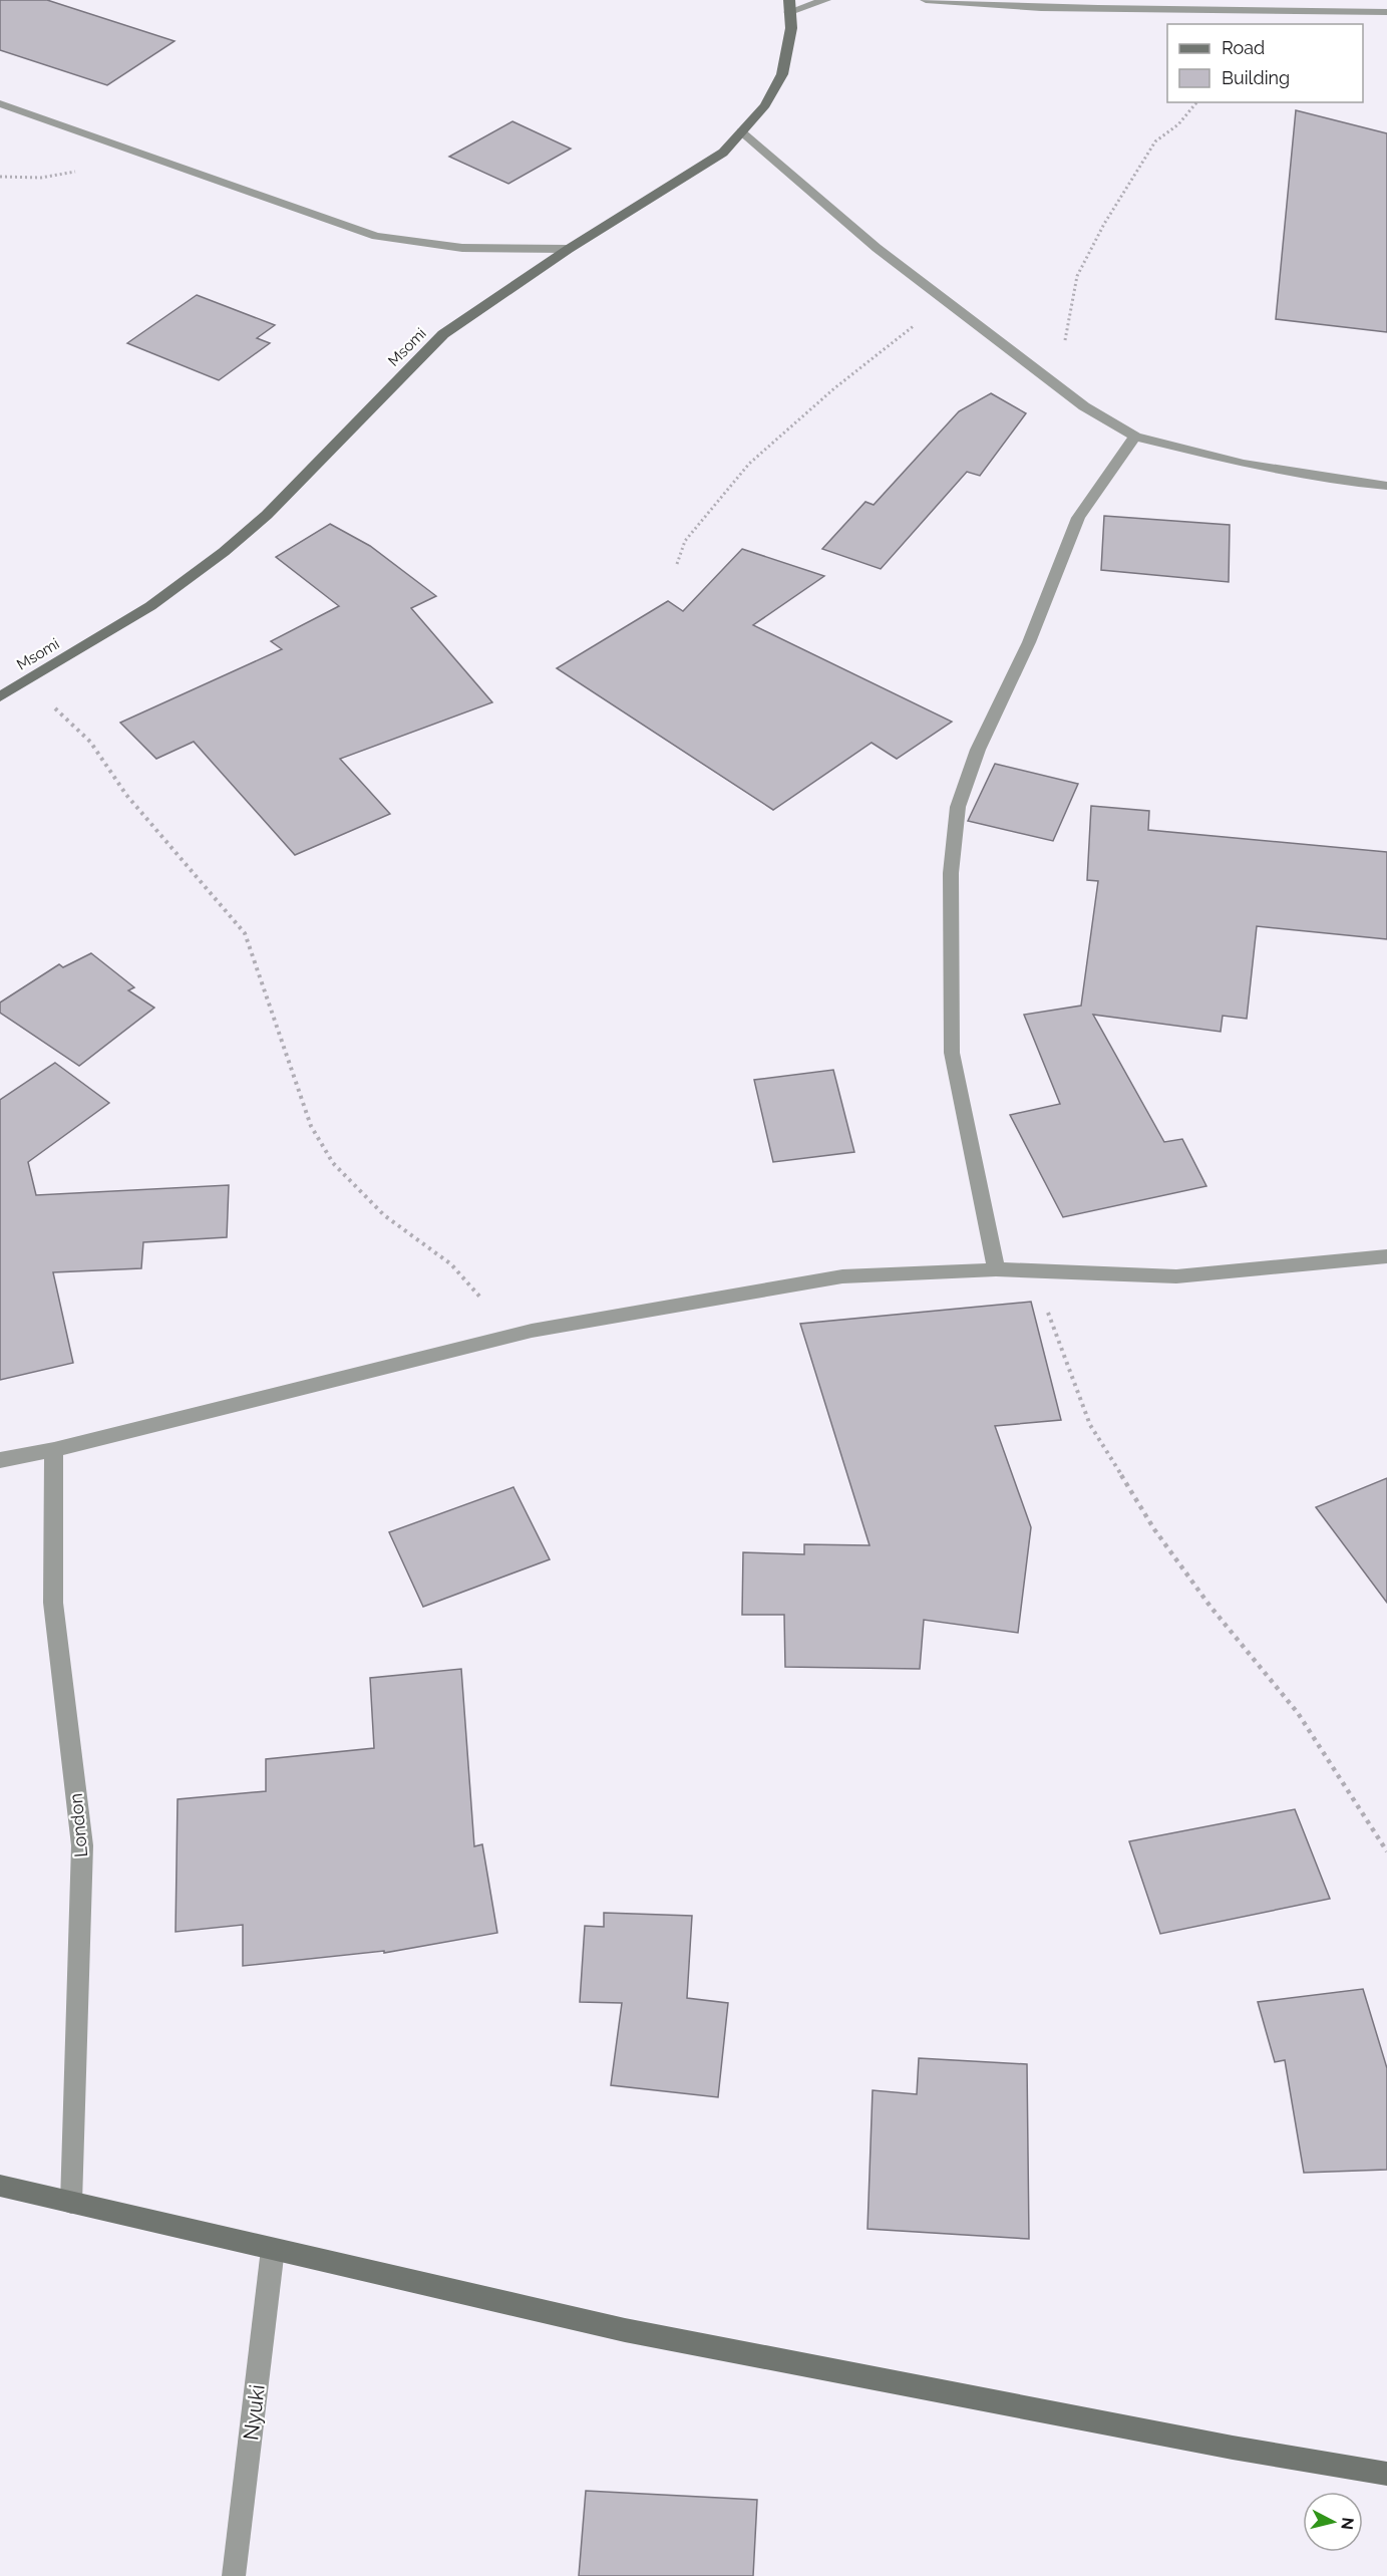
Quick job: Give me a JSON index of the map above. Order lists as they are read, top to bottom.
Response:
{
  "streets": {
    "street": ["Msomi", "London", "Nyuki"]
  },
  "legend": ["Road", "Building"],
  "north": "right"
}
